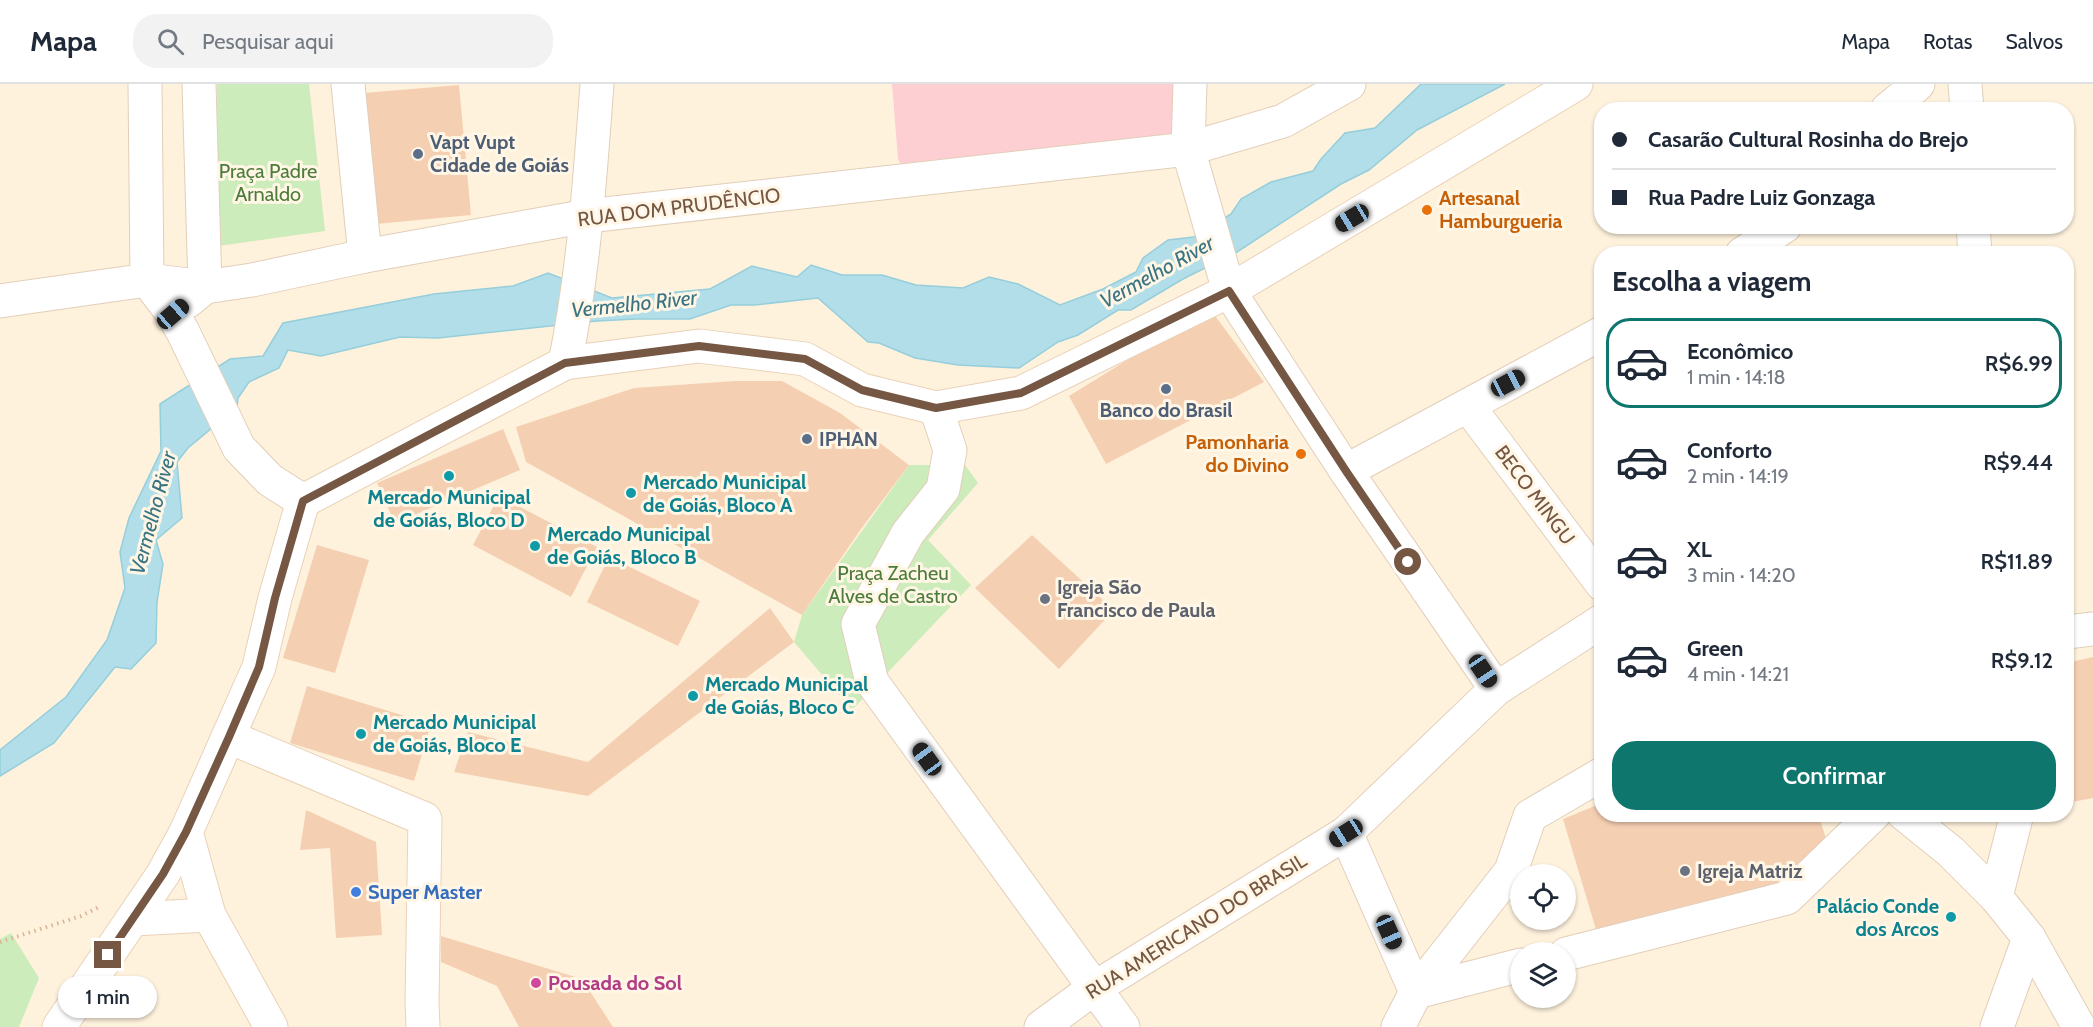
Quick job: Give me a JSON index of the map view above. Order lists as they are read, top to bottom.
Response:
{
  "streets": {
    "street": ["RUA DOM PRUDÊNCIO", "BECO MINGU", "RUA AMERICANO DO BRASIL"]
  },
  "water": ["Vermelho River"],
  "parks": ["Praça Padre Arnaldo", "Praça Zacheu Alves de Castro"],
  "places": [
    "Vapt Vupt Cidade de Goiás",
    "Artesanal Hamburgueria",
    "Banco do Brasil",
    "IPHAN",
    "Pamonharia do Divino",
    "Mercado Municipal de Goiás, Bloco D",
    "Mercado Municipal de Goiás, Bloco A",
    "Mercado Municipal de Goiás, Bloco B",
    "Igreja São Francisco de Paula",
    "Mercado Municipal de Goiás, Bloco C",
    "Mercado Municipal de Goiás, Bloco E",
    "Igreja Matriz",
    "Super Master",
    "Palácio Conde dos Arcos",
    "Pousada do Sol"
  ],
  "page": {
    "header": "Mapa",
    "search": "Pesquisar aqui",
    "nav": ["Mapa", "Rotas", "Salvos"],
    "banner": ["Casarão Cultural Rosinha do Brejo", "Rua Padre Luiz Gonzaga"],
    "heading": "Escolha a viagem",
    "list": [
      {
        "name": "Econômico",
        "note": "1 min · 14:18",
        "value": "R$6.99"
      },
      {
        "name": "Conforto",
        "note": "2 min · 14:19",
        "value": "R$9.44"
      },
      {
        "name": "XL",
        "note": "3 min · 14:20",
        "value": "R$11.89"
      },
      {
        "name": "Green",
        "note": "4 min · 14:21",
        "value": "R$9.12"
      }
    ],
    "buttons": "Confirmar",
    "bubble": "1 min"
  }
}
